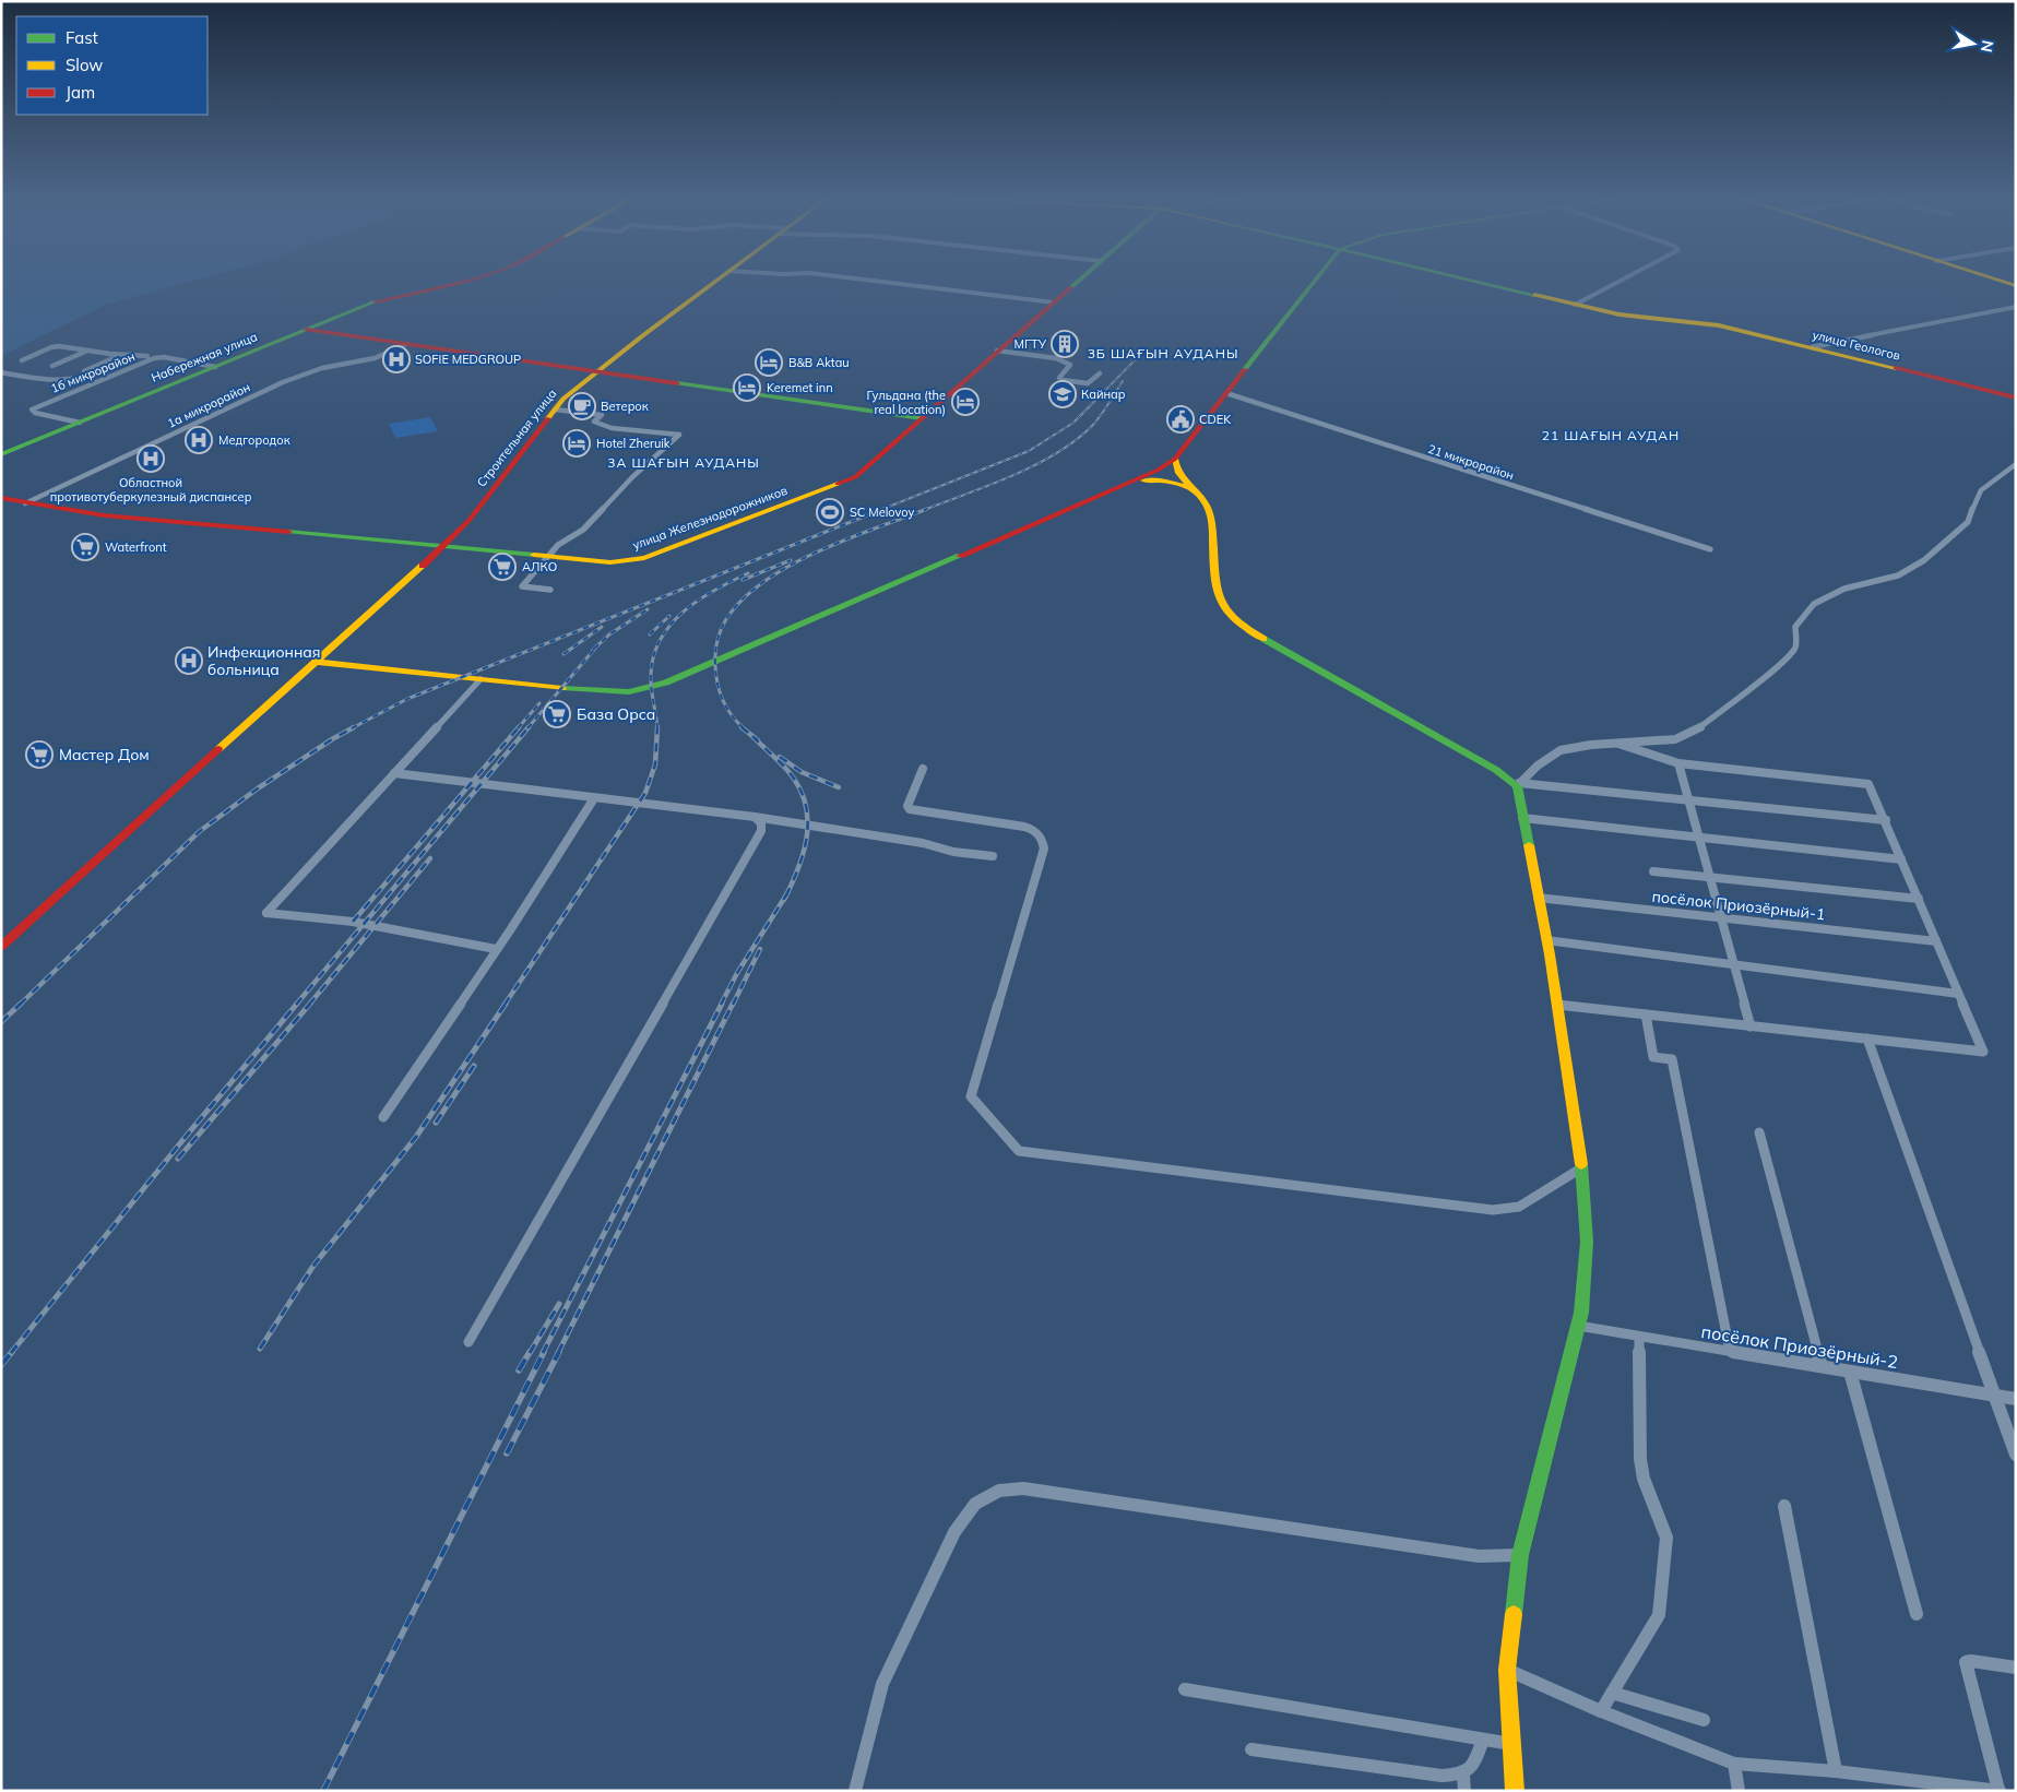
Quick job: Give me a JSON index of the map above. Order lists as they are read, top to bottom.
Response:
{
  "streets": {
    "street": [
      "улица Геологов",
      "Набережная улица",
      "1б микрорайон",
      "1а микрорайон",
      "Строительная улица",
      "21 микрорайон",
      "улица Железнодорожников",
      "посёлок Приозёрный-1",
      "посёлок Приозёрный-2"
    ]
  },
  "crossings": [
    ["Набережная улица", "1б микрорайон"],
    ["1а микрорайон", "улица Железнодорожников"],
    ["Строительная улица", "улица Железнодорожников"]
  ],
  "districts": ["3Б ШАҒЫН АУДАНЫ", "21 ШАҒЫН АУДАН", "3А ШАҒЫН АУДАНЫ"],
  "places": {
    "building": ["МГТУ"],
    "hospital": [
      "SOFIE MEDGROUP",
      "Медгородок",
      "Областной противотуберкулезный диспансер",
      "Инфекционная больница"
    ],
    "hotel": [
      "B&B Aktau",
      "Keremet inn",
      "Гульдана (the real location)",
      "Hotel Zheruik"
    ],
    "school or university": ["Кайнар"],
    "cafe": ["Ветерок"],
    "public building": ["CDEK"],
    "sports": ["SC Melovoy"],
    "supermarket": [
      "Waterfront",
      "АЛКО",
      "База Орса",
      "Мастер Дом"
    ]
  },
  "legend": ["Fast", "Slow", "Jam"],
  "north": "right"
}
